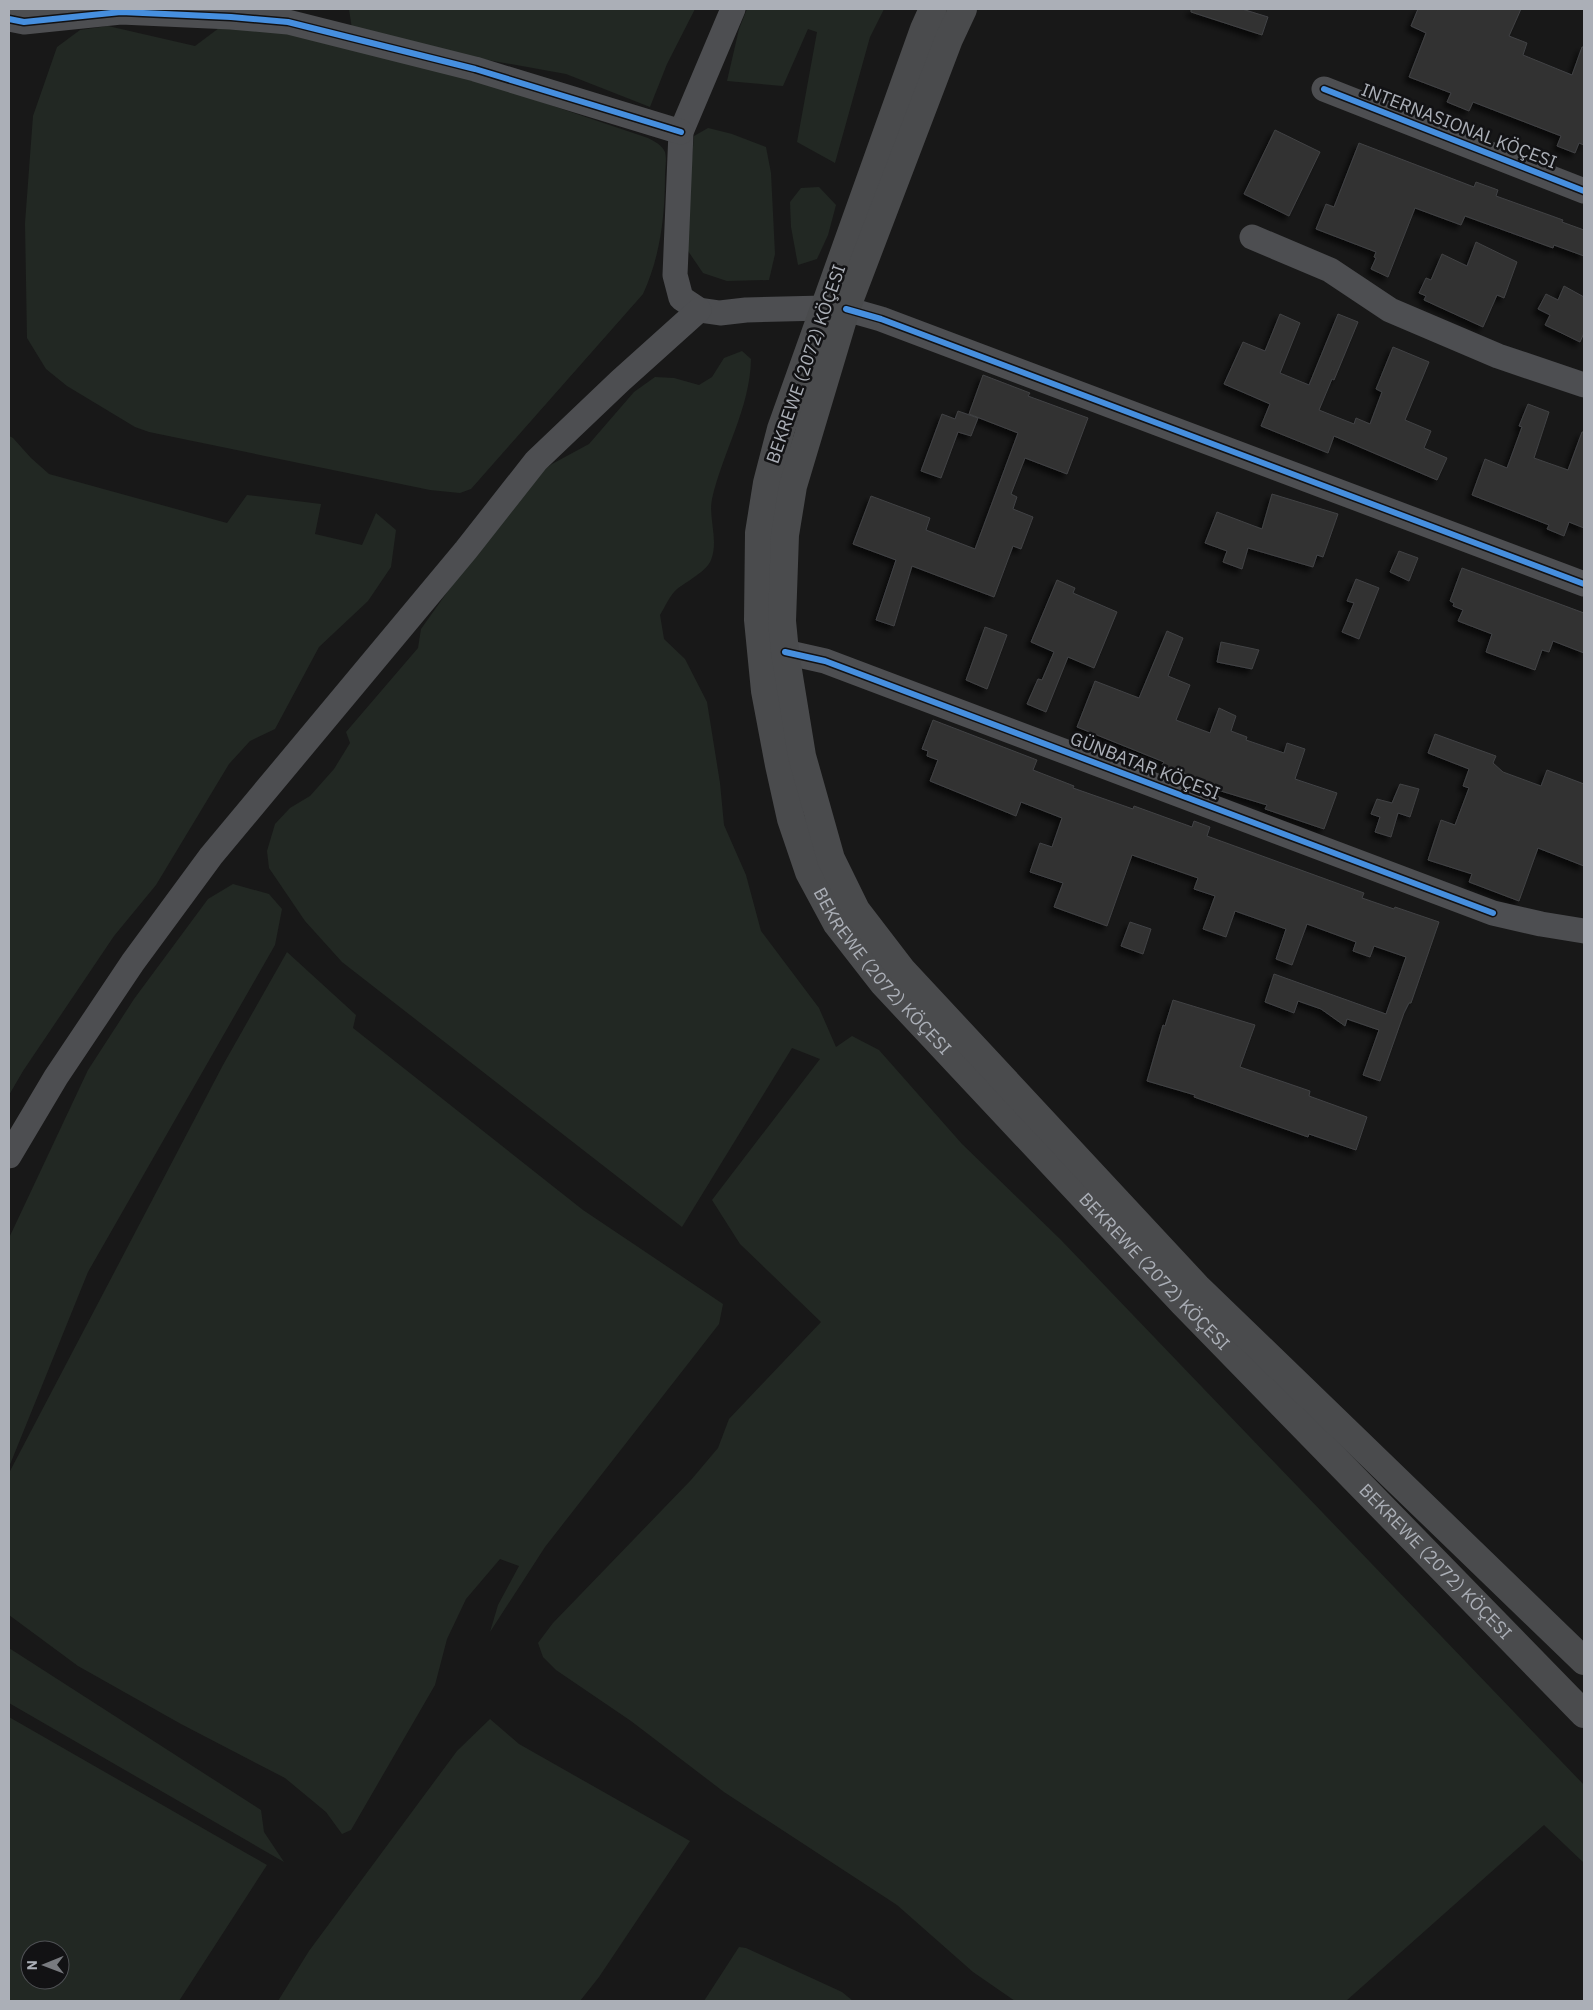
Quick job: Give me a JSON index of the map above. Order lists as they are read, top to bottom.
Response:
{
  "streets": {
    "main road": ["BEKREWE (2072) KÖÇESI"],
    "street": ["INTERNASIONAL KÖÇESI", "GÜNBATAR KÖÇESI"]
  },
  "crossings": [
    ["BEKREWE (2072) KÖÇESI", "GÜNBATAR KÖÇESI"]
  ],
  "north": "left"
}
